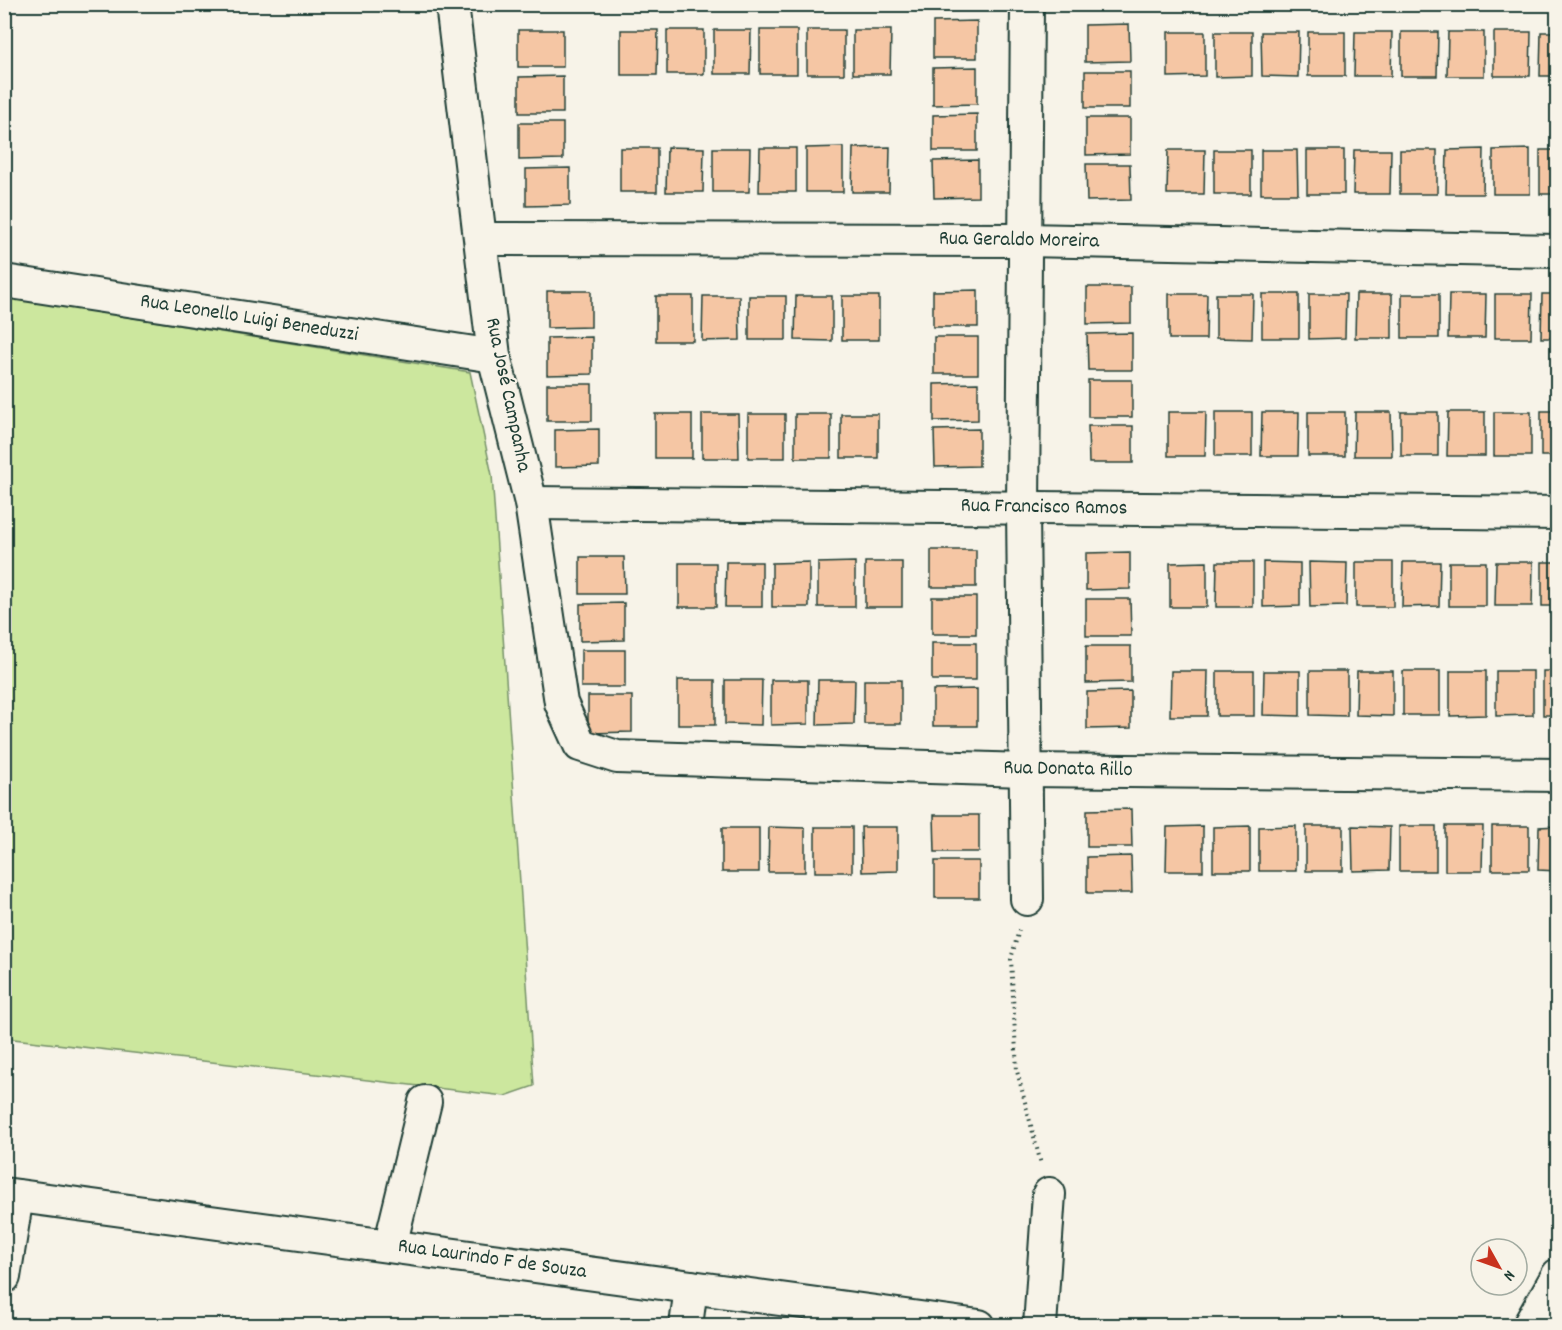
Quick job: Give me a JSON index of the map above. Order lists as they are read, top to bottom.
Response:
{
  "streets": {
    "street": [
      "Rua Geraldo Moreira",
      "Rua Leonello Luigi Beneduzzi",
      "Rua José Campanha",
      "Rua Francisco Ramos",
      "Rua Donata Rillo",
      "Rua Laurindo F de Souza"
    ]
  },
  "crossings": [
    ["Rua Geraldo Moreira", "Rua José Campanha"],
    ["Rua Leonello Luigi Beneduzzi", "Rua José Campanha"],
    ["Rua José Campanha", "Rua Francisco Ramos"],
    ["Rua José Campanha", "Rua Donata Rillo"]
  ],
  "north": "bottom right"
}
